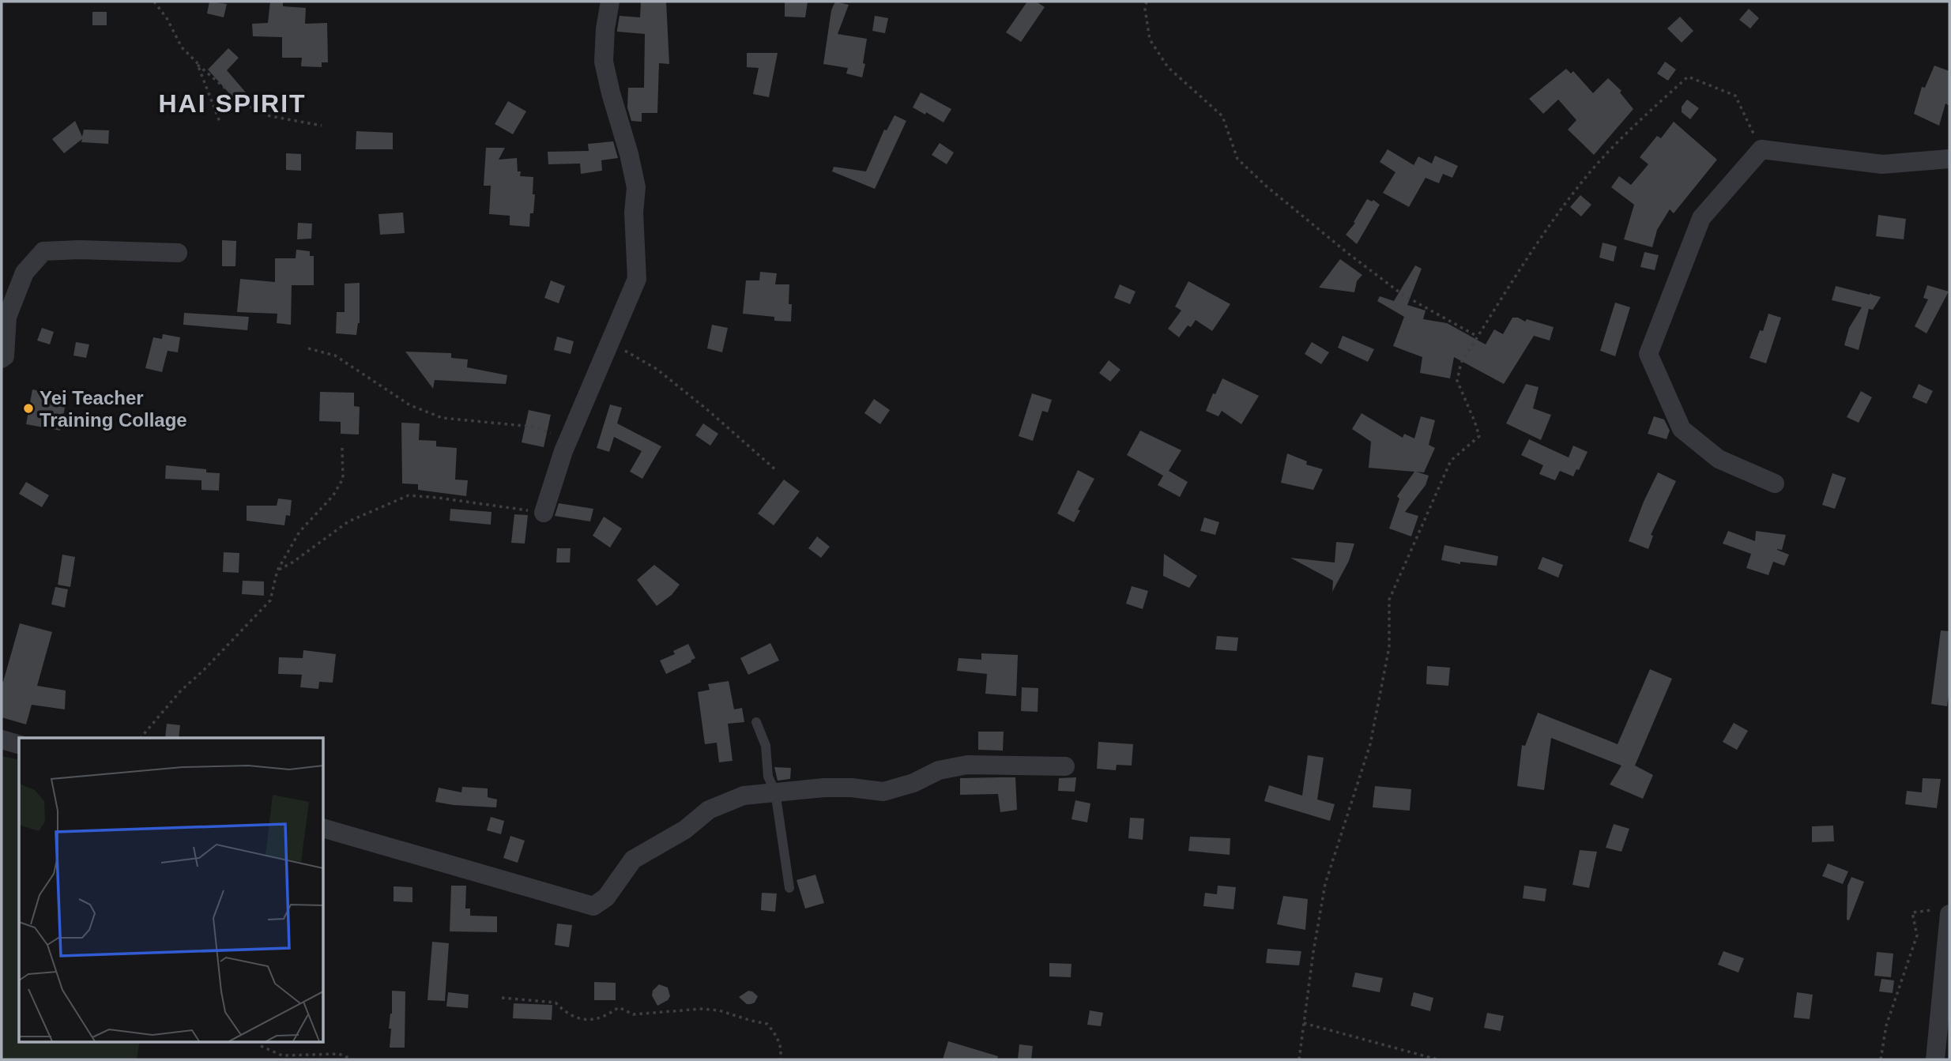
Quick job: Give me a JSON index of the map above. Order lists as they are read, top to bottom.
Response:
{
  "districts": ["HAI SPIRIT"],
  "places": ["Yei Teacher Training Collage"]
}
